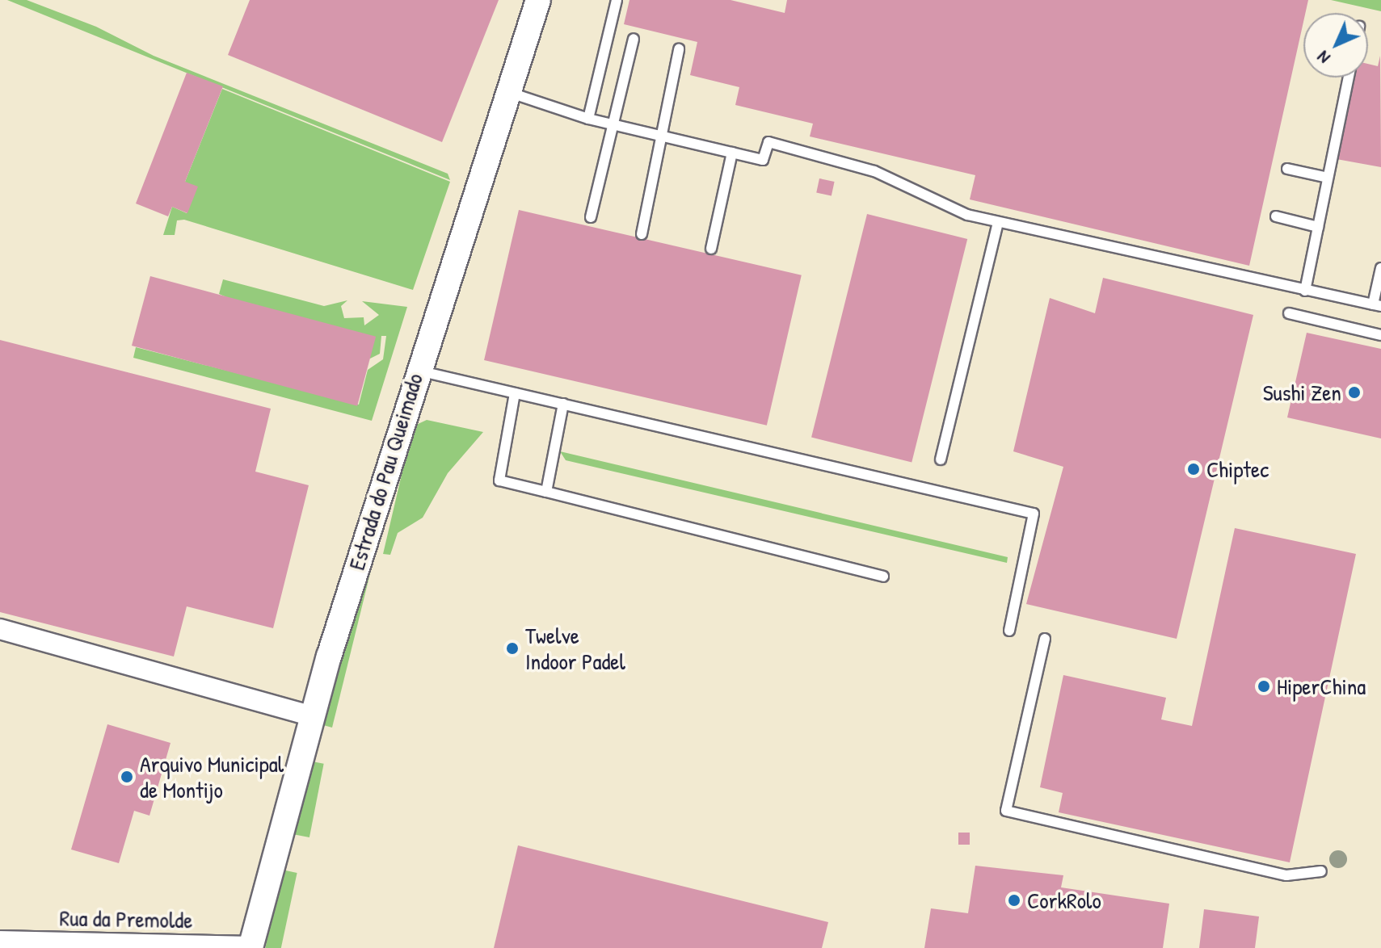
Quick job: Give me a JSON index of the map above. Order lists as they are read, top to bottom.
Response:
{
  "streets": {
    "street": ["Estrada do Pau Queimado", "Rua da Premolde"]
  },
  "crossings": [
    ["Estrada do Pau Queimado", "Rua da Premolde"]
  ],
  "places": [
    "Sushi Zen",
    "Chiptec",
    "Twelve Indoor Padel",
    "HiperChina",
    "Arquivo Municipal de Montijo",
    "CorkRolo"
  ],
  "north": "bottom left"
}
